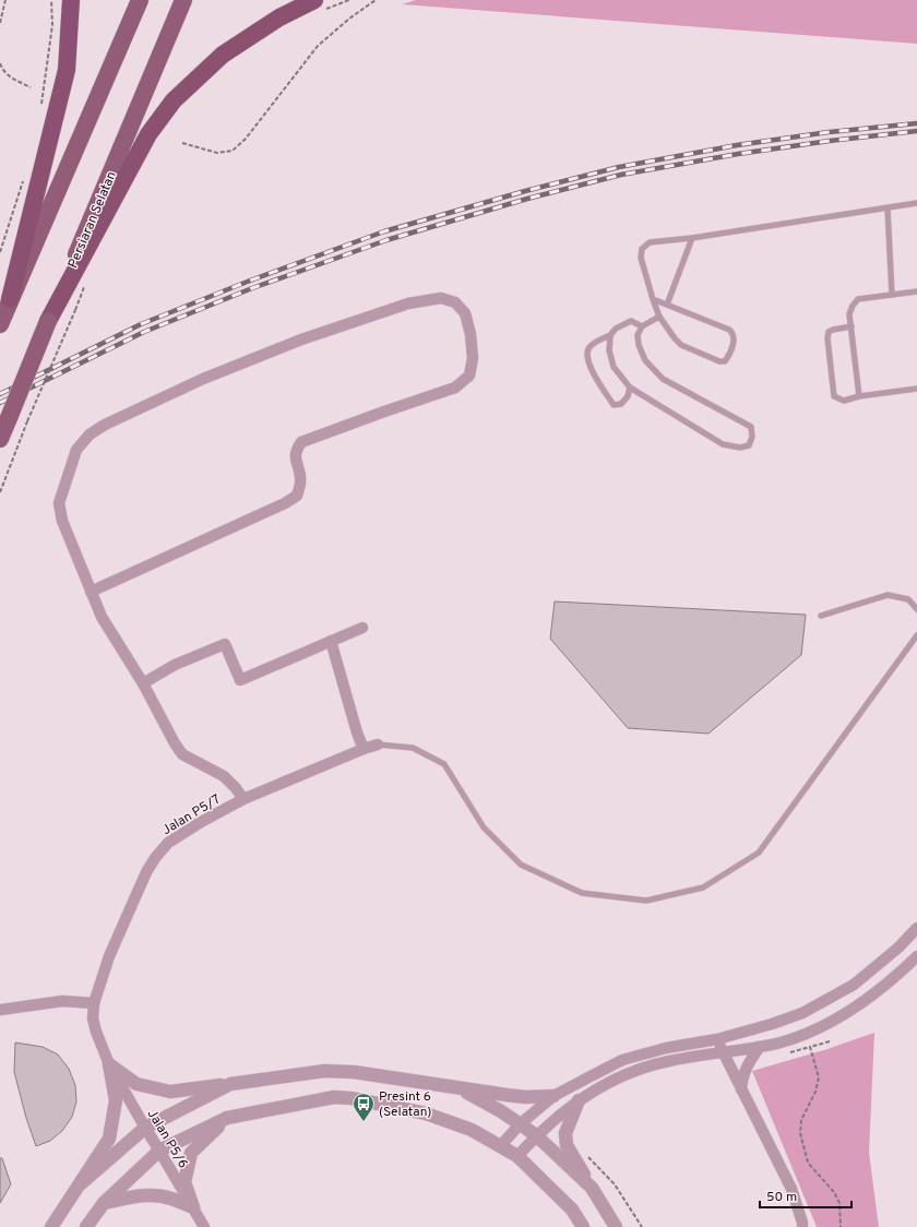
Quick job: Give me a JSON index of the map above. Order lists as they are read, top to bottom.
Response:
{
  "streets": {
    "main road": ["Persiaran Selatan"],
    "street": ["Jalan P5/7", "Jalan P5/6"]
  },
  "crossings": [
    ["Jalan P5/7", "Jalan P5/6"]
  ],
  "places": {
    "bus stop": ["Presint 6 (Selatan)"]
  },
  "scale_bar": "50 m"
}
